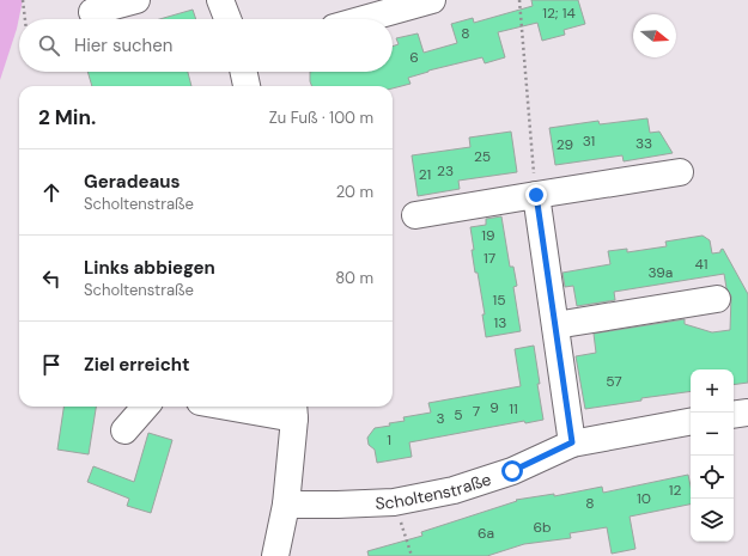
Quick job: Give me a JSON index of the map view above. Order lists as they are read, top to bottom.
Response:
{
  "streets": {
    "street": ["Scholtenstraße"]
  },
  "house_numbers": [
    "12; 14",
    "8",
    "6",
    "31",
    "33",
    "29",
    "25",
    "23",
    "21",
    "19",
    "17",
    "41",
    "39a",
    "15",
    "13",
    "57",
    "9",
    "11",
    "7",
    "5",
    "3",
    "1",
    "12",
    "10",
    "8",
    "6b",
    "6a"
  ],
  "north": "right",
  "page": {
    "search": "Hier suchen",
    "heading": ["2 Min.", "Zu Fuß · 100 m"],
    "list": [
      ["Geradeaus", "Scholtenstraße", "20 m"],
      ["Links abbiegen", "Scholtenstraße", "80 m"],
      "Ziel erreicht"
    ],
    "map_buttons": ["+", "−"]
  }
}
